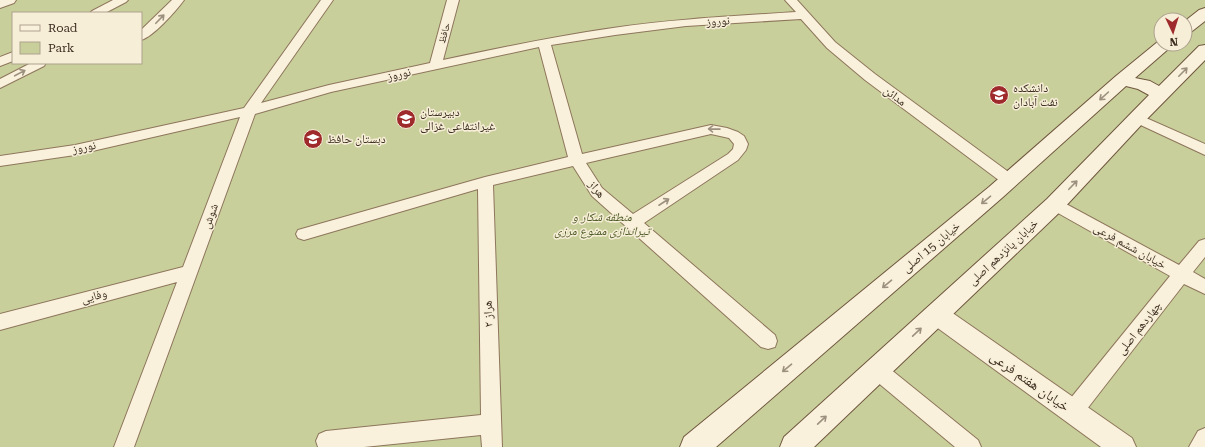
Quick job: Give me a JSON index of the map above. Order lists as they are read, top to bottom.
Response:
{
  "streets": {
    "main road": ["خیابان 15 اصلی", "خیابان پانزدهم اصلی"],
    "street": [
      "نوروز",
      "حافظ",
      "مدائن",
      "هراز",
      "شوش",
      "خیابان ششم فرعی",
      "وفایی",
      "هراز ۲",
      "چهاردهم اصلی",
      "خیابان هفتم فرعی"
    ]
  },
  "crossings": [
    ["نوروز", "حافظ"],
    ["نوروز", "مدائن"],
    ["نوروز", "هراز"],
    ["نوروز", "شوش"],
    ["مدائن", "خیابان 15 اصلی"],
    ["شوش", "وفایی"],
    ["خیابان ششم فرعی", "خیابان پانزدهم اصلی"],
    ["خیابان ششم فرعی", "چهاردهم اصلی"],
    ["خیابان پانزدهم اصلی", "خیابان هفتم فرعی"],
    ["چهاردهم اصلی", "خیابان هفتم فرعی"]
  ],
  "one_way": ["خیابان 15 اصلی", "خیابان پانزدهم اصلی"],
  "parks": ["منطقه شکار و تیراندازی ممنوع مرزی"],
  "places": {
    "school or university": ["دانشکده نفت آبادان", "دبیرستان غیرانتفاعی غزالی", "دبستان حافظ"]
  },
  "legend": ["Road", "Park"],
  "north": "bottom"
}
